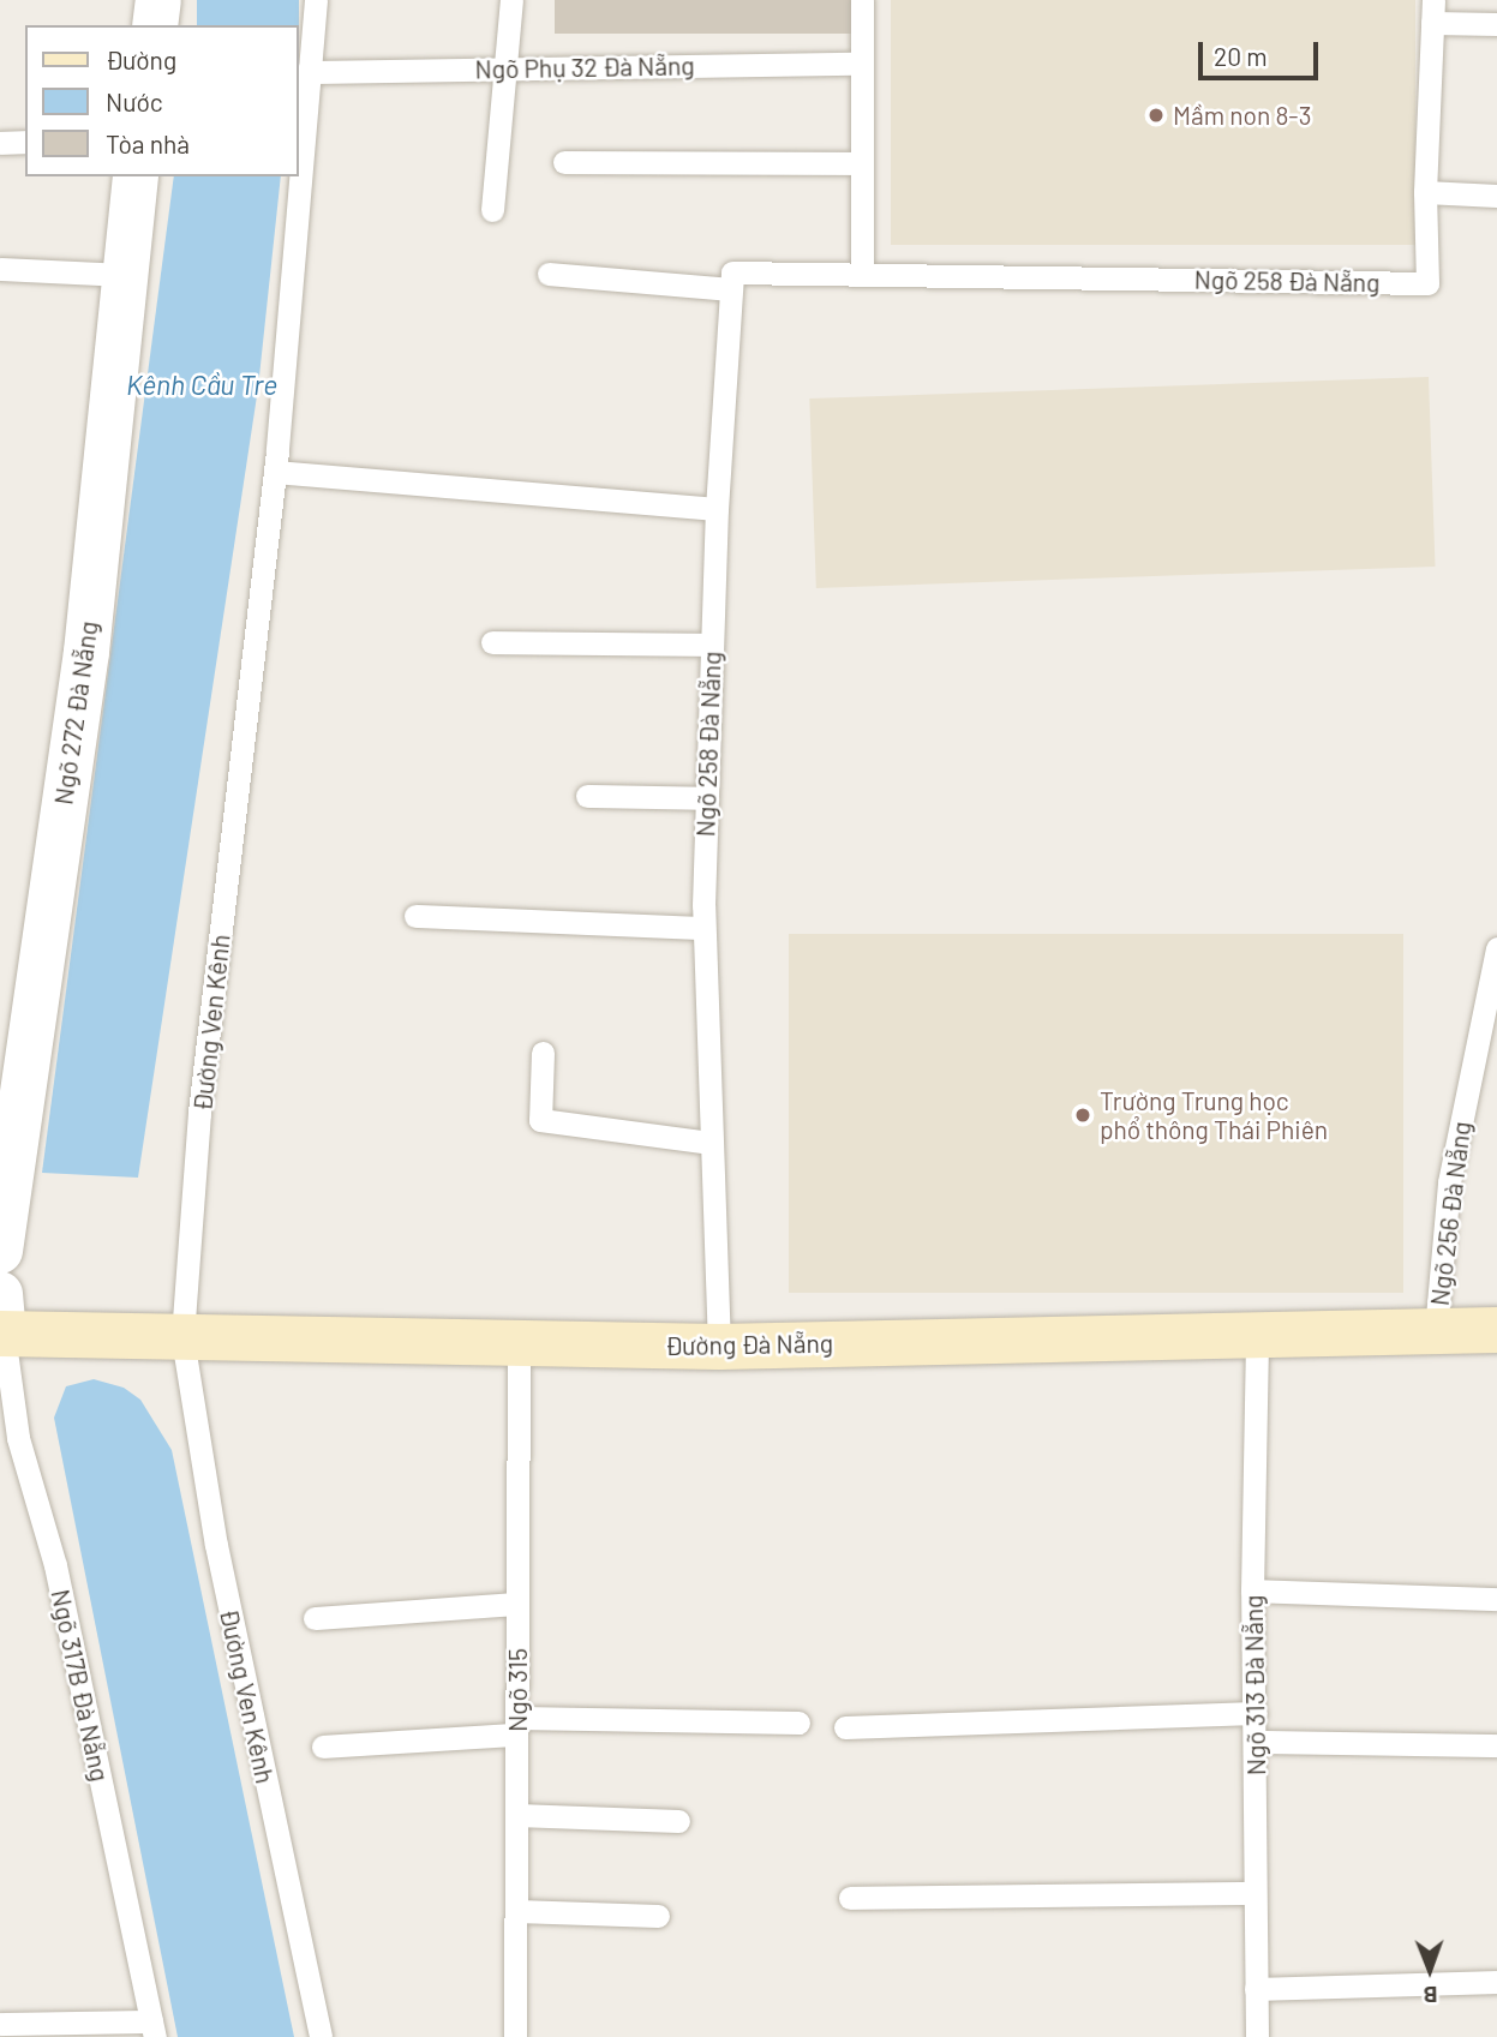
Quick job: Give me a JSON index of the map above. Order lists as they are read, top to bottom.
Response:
{
  "streets": {
    "main road": ["Đường Đà Nẵng"],
    "street": ["Ngõ 272 Đà Nẵng"],
    "lane": [
      "Ngõ Phụ 32 Đà Nẵng",
      "Ngõ 258 Đà Nẵng",
      "Đường Ven Kênh",
      "Ngõ 256 Đà Nẵng",
      "Ngõ 317B Đà Nẵng",
      "Ngõ 313 Đà Nẵng",
      "Ngõ 315"
    ]
  },
  "crossings": [
    ["Ngõ Phụ 32 Đà Nẵng", "Đường Ven Kênh"],
    ["Ngõ 258 Đà Nẵng", "Đường Đà Nẵng"],
    ["Đường Ven Kênh", "Đường Đà Nẵng"],
    ["Ngõ 256 Đà Nẵng", "Đường Đà Nẵng"],
    ["Đường Đà Nẵng", "Ngõ 317B Đà Nẵng"],
    ["Đường Đà Nẵng", "Ngõ 313 Đà Nẵng"],
    ["Đường Đà Nẵng", "Ngõ 315"]
  ],
  "water": ["Kênh Cầu Tre"],
  "places": ["Mầm non 8-3", "Trường Trung học phổ thông Thái Phiên"],
  "legend": ["Đường", "Nước", "Tòa nhà"],
  "scale_bar": "20 m",
  "north": "bottom"
}
